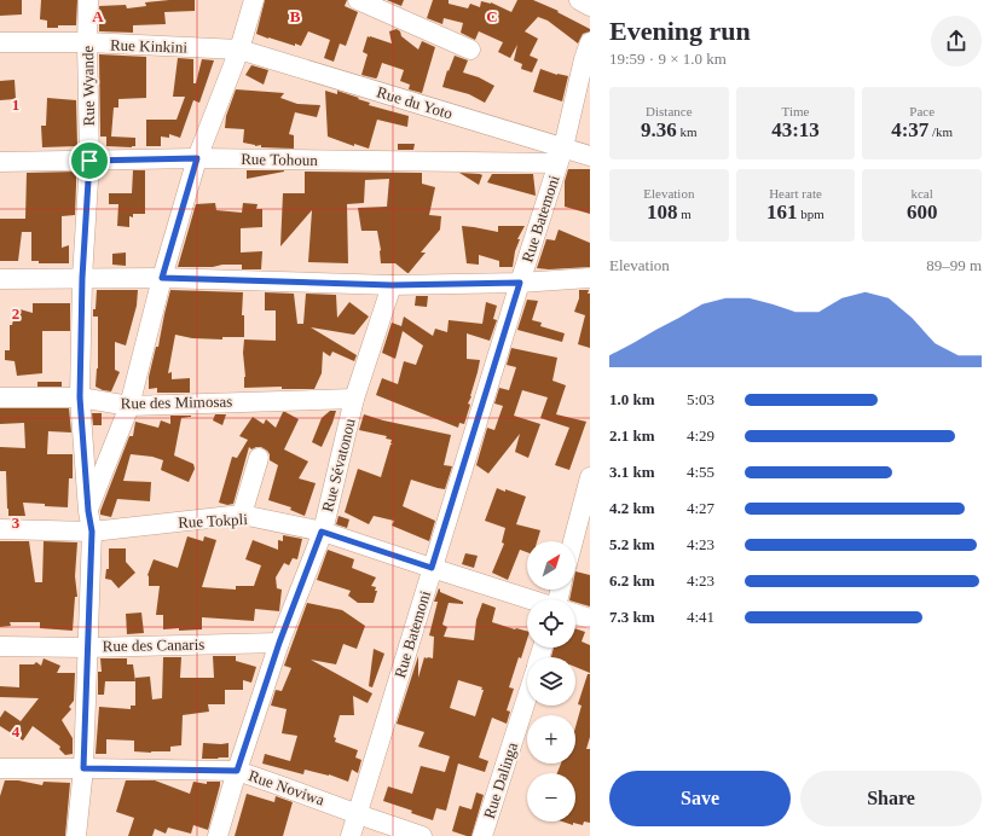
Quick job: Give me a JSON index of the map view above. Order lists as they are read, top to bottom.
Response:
{
  "streets": {
    "street": [
      "Rue Kinkini",
      "Rue Wyande",
      "Rue du Yoto",
      "Rue Tohoun",
      "Rue Batemoni",
      "Rue des Mimosas",
      "Rue Sévatonou",
      "Rue Tokpli",
      "Rue des Canaris",
      "Rue Dalinga",
      "Rue Noviwa"
    ]
  },
  "crossings": [
    ["Rue Kinkini", "Rue Wyande"],
    ["Rue Kinkini", "Rue du Yoto"],
    ["Rue Wyande", "Rue Tohoun"],
    ["Rue Wyande", "Rue des Mimosas"],
    ["Rue Wyande", "Rue Tokpli"],
    ["Rue Wyande", "Rue des Canaris"],
    ["Rue Wyande", "Rue Noviwa"],
    ["Rue du Yoto", "Rue Tohoun"],
    ["Rue du Yoto", "Rue Batemoni"],
    ["Rue Tohoun", "Rue Batemoni"],
    ["Rue Batemoni", "Rue Tokpli"],
    ["Rue Batemoni", "Rue Noviwa"],
    ["Rue des Mimosas", "Rue Sévatonou"],
    ["Rue Sévatonou", "Rue Tokpli"],
    ["Rue Sévatonou", "Rue des Canaris"],
    ["Rue Sévatonou", "Rue Noviwa"]
  ],
  "north": "top right",
  "page": {
    "heading": ["Evening run", "19:59 · 9 × 1.0 km"],
    "stats": [
      ["Distance", "9.36 km"],
      ["Time", "43:13"],
      ["Pace", "4:37 /km"],
      ["Elevation", "108 m"],
      ["Heart rate", "161 bpm"],
      ["kcal", "600"]
    ],
    "chart": ["Elevation", "89–99 m"],
    "list": [
      {
        "name": "1.0 km",
        "note": "5:03"
      },
      {
        "name": "2.1 km",
        "note": "4:29"
      },
      {
        "name": "3.1 km",
        "note": "4:55"
      },
      {
        "name": "4.2 km",
        "note": "4:27"
      },
      {
        "name": "5.2 km",
        "note": "4:23"
      },
      {
        "name": "6.2 km",
        "note": "4:23"
      },
      {
        "name": "7.3 km",
        "note": "4:41"
      }
    ],
    "map_buttons": ["+", "−"],
    "buttons": ["Save", "Share"]
  },
  "grid": {
    "columns": ["A", "B", "C"],
    "rows": [
      "1",
      "2",
      "3",
      "4"
    ]
  }
}
